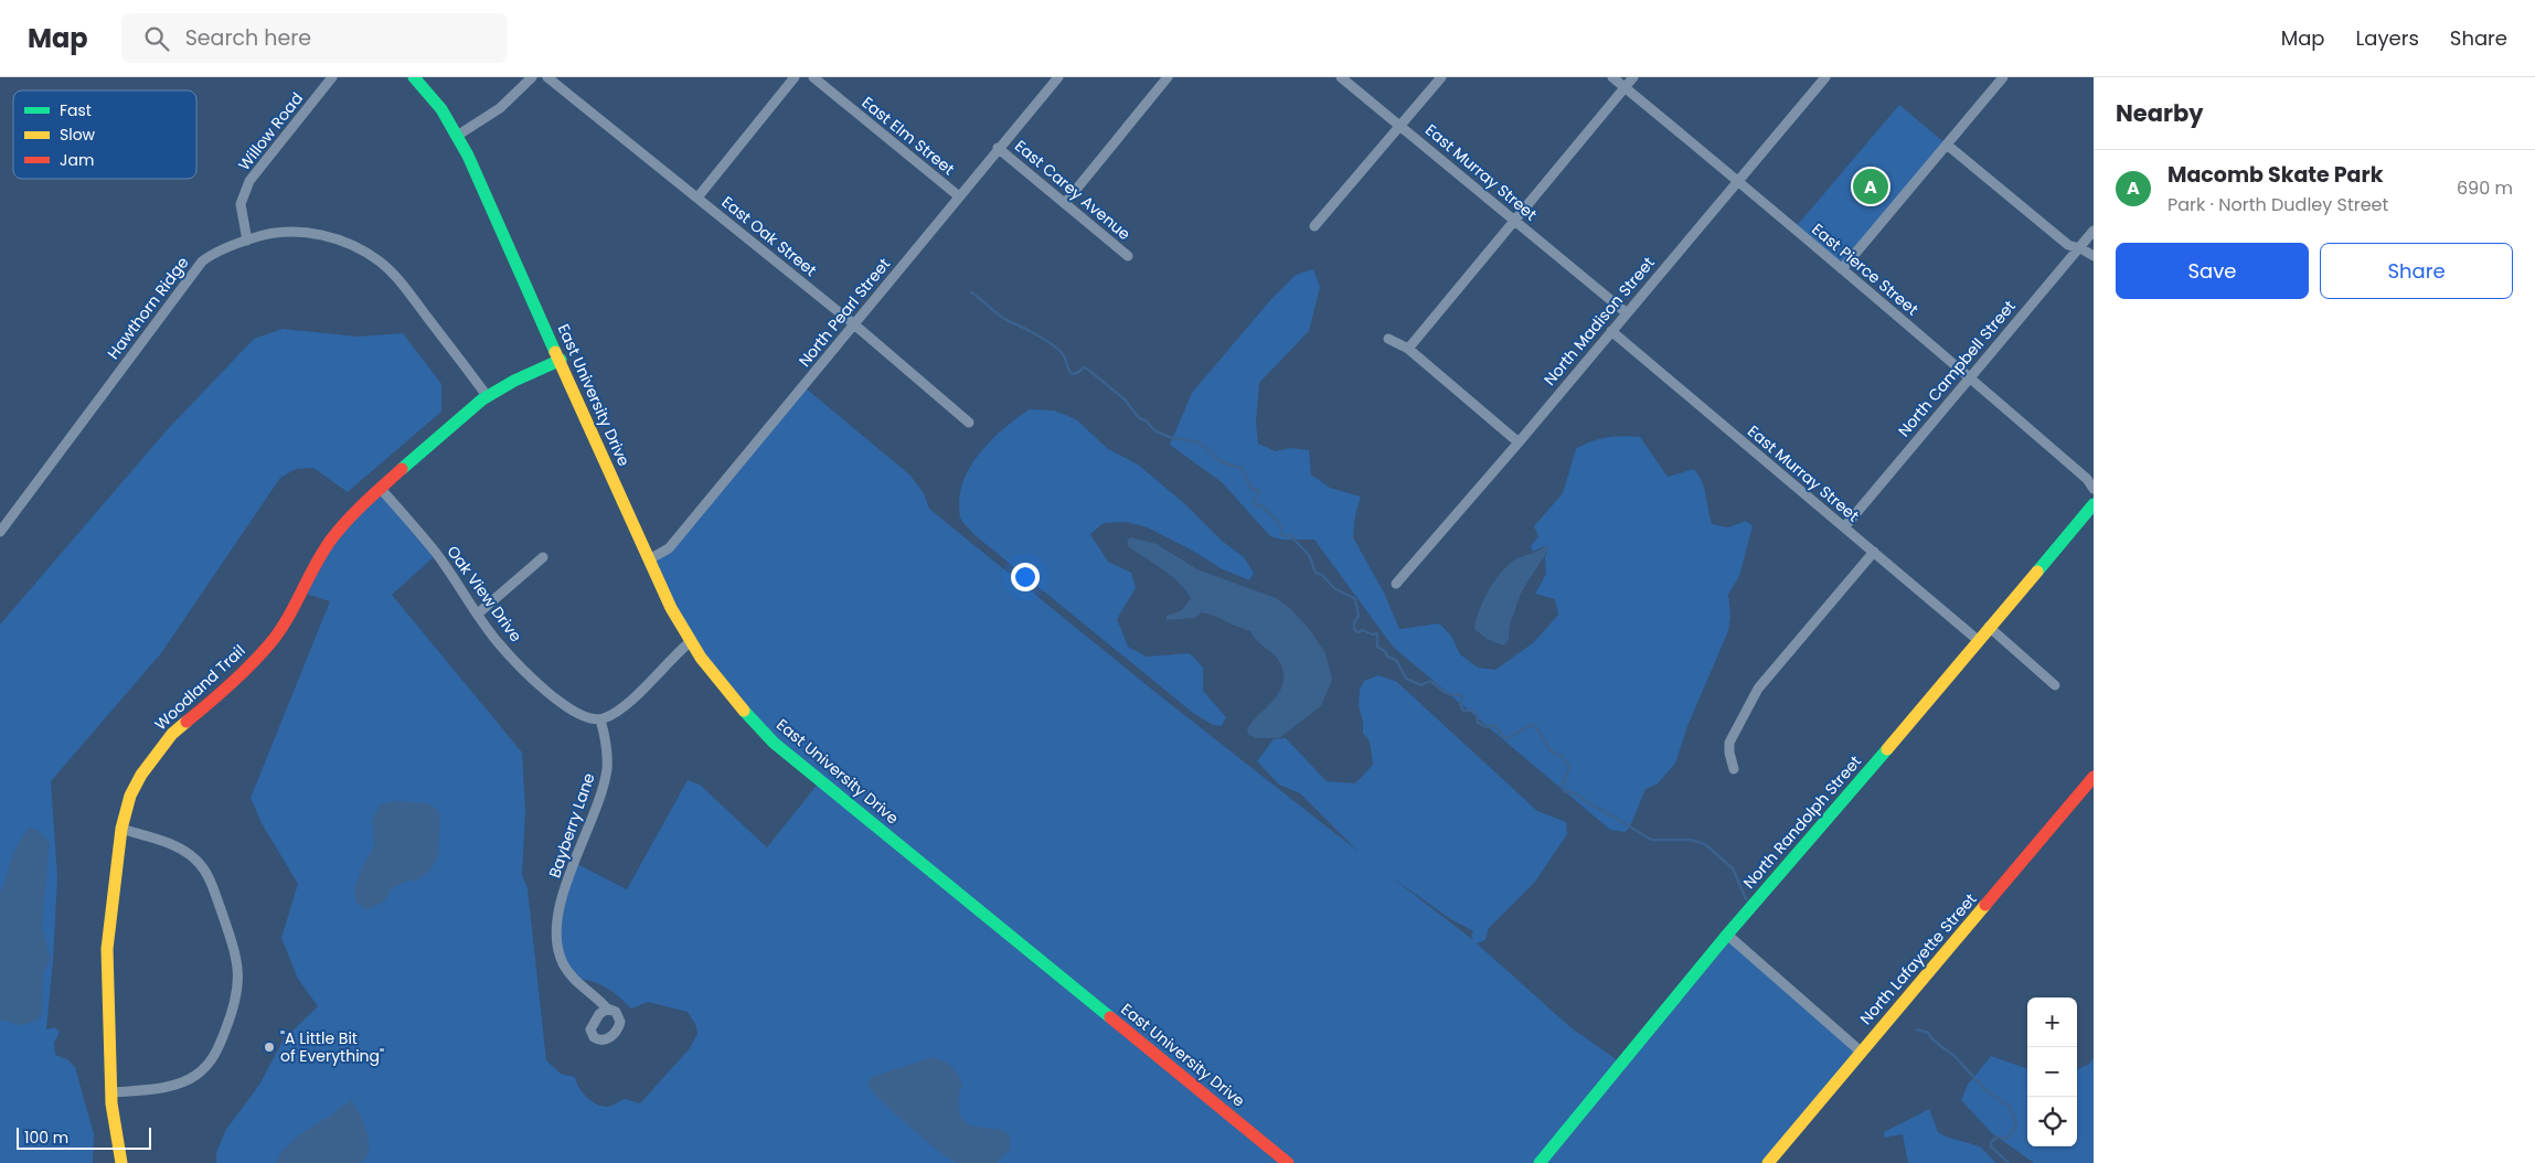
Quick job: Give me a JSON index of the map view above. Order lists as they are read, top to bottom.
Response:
{
  "streets": {
    "main road": [
      "East University Drive",
      "Woodland Trail",
      "North Randolph Street",
      "North Lafayette Street"
    ],
    "street": [
      "Willow Road",
      "East Elm Street",
      "East Murray Street",
      "East Carey Avenue",
      "East Oak Street",
      "East Pierce Street",
      "Hawthorn Ridge",
      "North Pearl Street",
      "North Madison Street",
      "North Campbell Street",
      "Oak View Drive",
      "Bayberry Lane"
    ]
  },
  "crossings": [
    ["Willow Road", "Hawthorn Ridge"],
    ["East Elm Street", "North Pearl Street"],
    ["East Murray Street", "North Madison Street"],
    ["East Murray Street", "North Campbell Street"],
    ["East Murray Street", "North Randolph Street"],
    ["East Carey Avenue", "North Pearl Street"],
    ["East Oak Street", "North Pearl Street"],
    ["East Pierce Street", "North Madison Street"],
    ["East Pierce Street", "North Campbell Street"],
    ["Hawthorn Ridge", "Woodland Trail"],
    ["North Pearl Street", "East University Drive"],
    ["East University Drive", "Woodland Trail"],
    ["Oak View Drive", "Woodland Trail"],
    ["Oak View Drive", "Bayberry Lane"]
  ],
  "places": ["\"A Little Bit of Everything\""],
  "legend": ["Fast", "Slow", "Jam"],
  "scale_bar": "100 m",
  "page": {
    "header": "Map",
    "search": "Search here",
    "nav": ["Map", "Layers", "Share"],
    "heading": "Nearby",
    "list": [
      {
        "mark": "A",
        "name": "Macomb Skate Park",
        "note": "Park · North Dudley Street",
        "value": "690 m"
      }
    ],
    "pins": "A",
    "buttons": ["Save", "Share"],
    "map_buttons": ["+", "−"],
    "scale": "100 m"
  }
}
